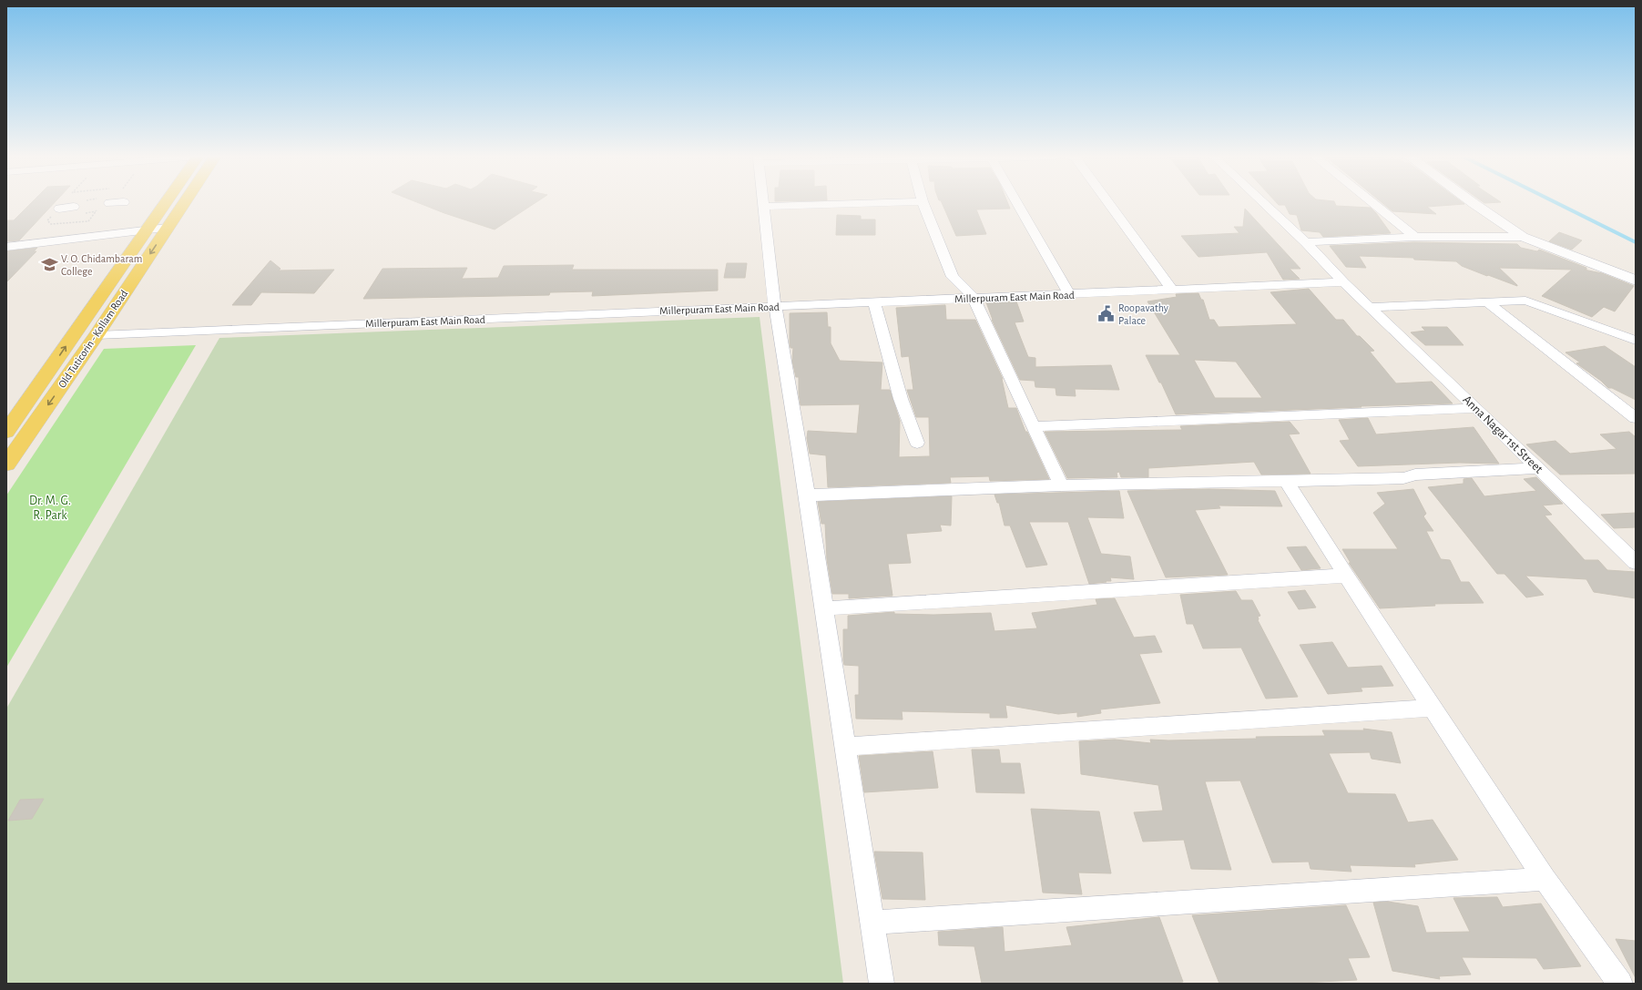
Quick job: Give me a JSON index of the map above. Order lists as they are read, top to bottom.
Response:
{
  "streets": {
    "main road": ["Old Tuticorin - Kollam Road"],
    "street": ["Millerpuram East Main Road", "Anna Nagar 1st Street"]
  },
  "crossings": [
    ["Millerpuram East Main Road", "Old Tuticorin - Kollam Road"],
    ["Millerpuram East Main Road", "Anna Nagar 1st Street"]
  ],
  "parks": ["Dr. M. G. R. Park"],
  "places": {
    "school or university": ["V. O. Chidambaram College"],
    "public building": ["Roopavathy Palace"]
  }
}
